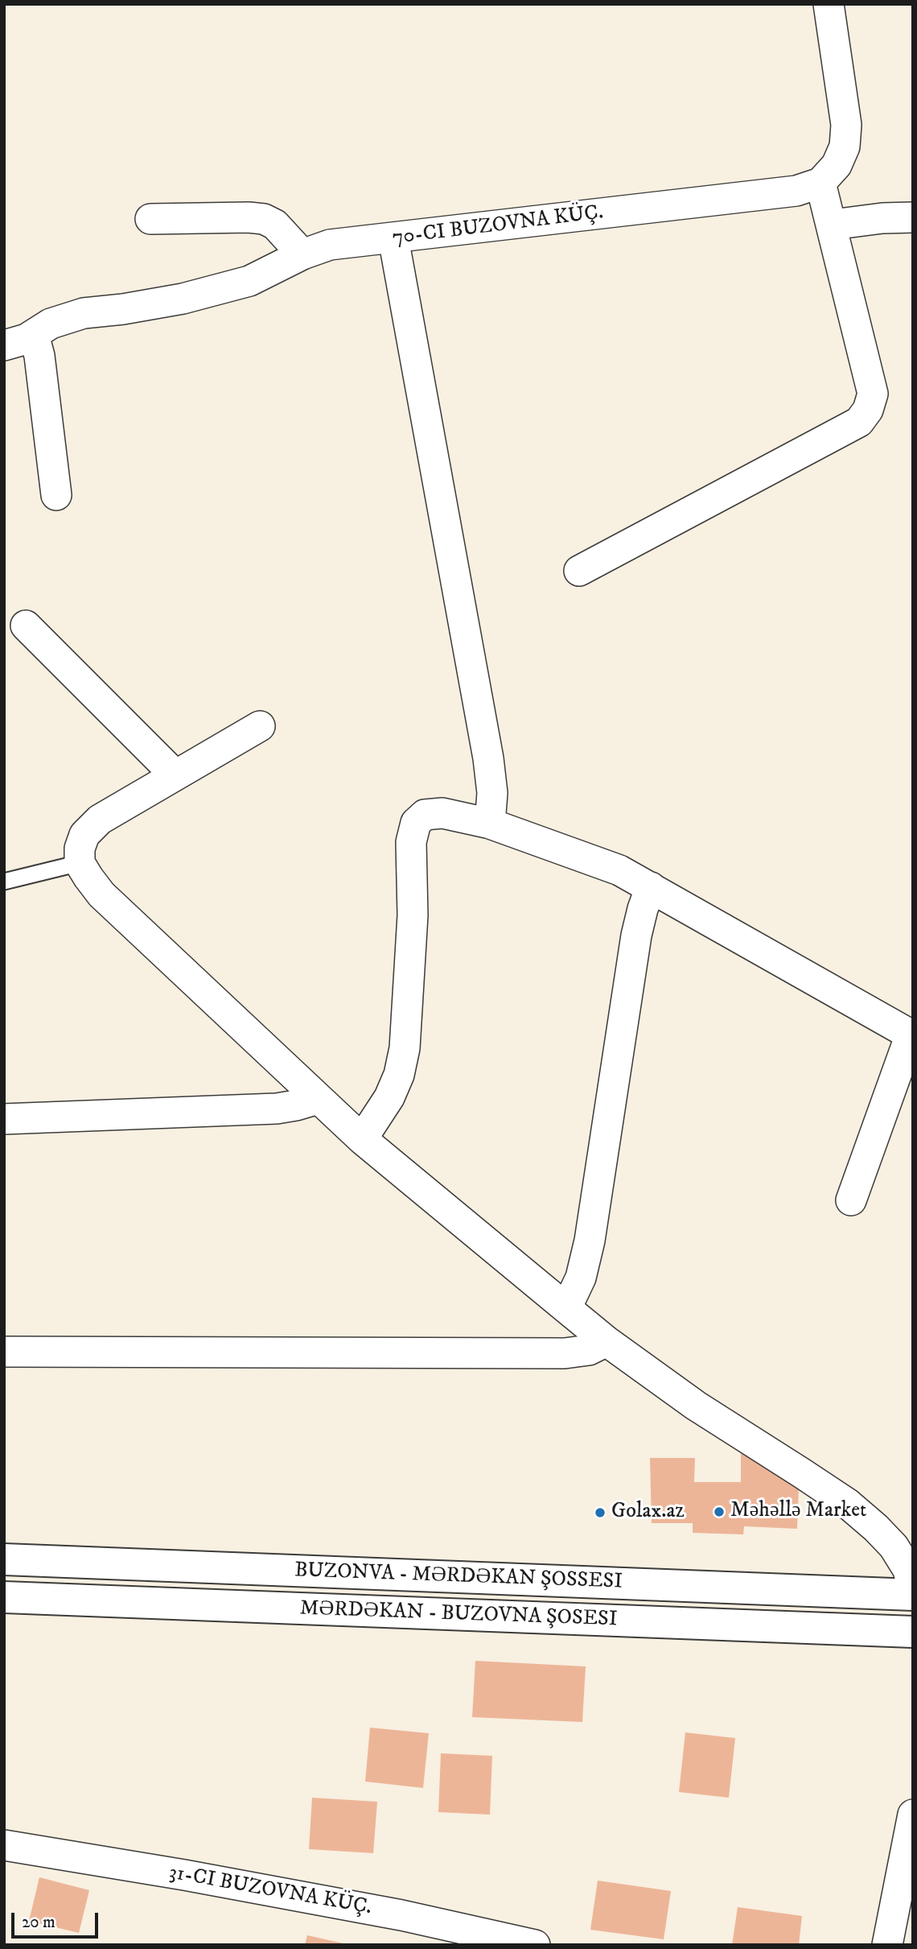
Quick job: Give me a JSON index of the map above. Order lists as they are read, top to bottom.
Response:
{
  "streets": {
    "main road": ["BUZONVA - MƏRDƏKAN ŞOSSESI", "MƏRDƏKAN - BUZOVNA ŞOSESI"],
    "street": ["70-CI BUZOVNA KÜÇ.", "31-CI BUZOVNA KÜÇ."]
  },
  "places": ["Məhəllə Market", "Golax.az"],
  "scale_bar": "20 m"
}
